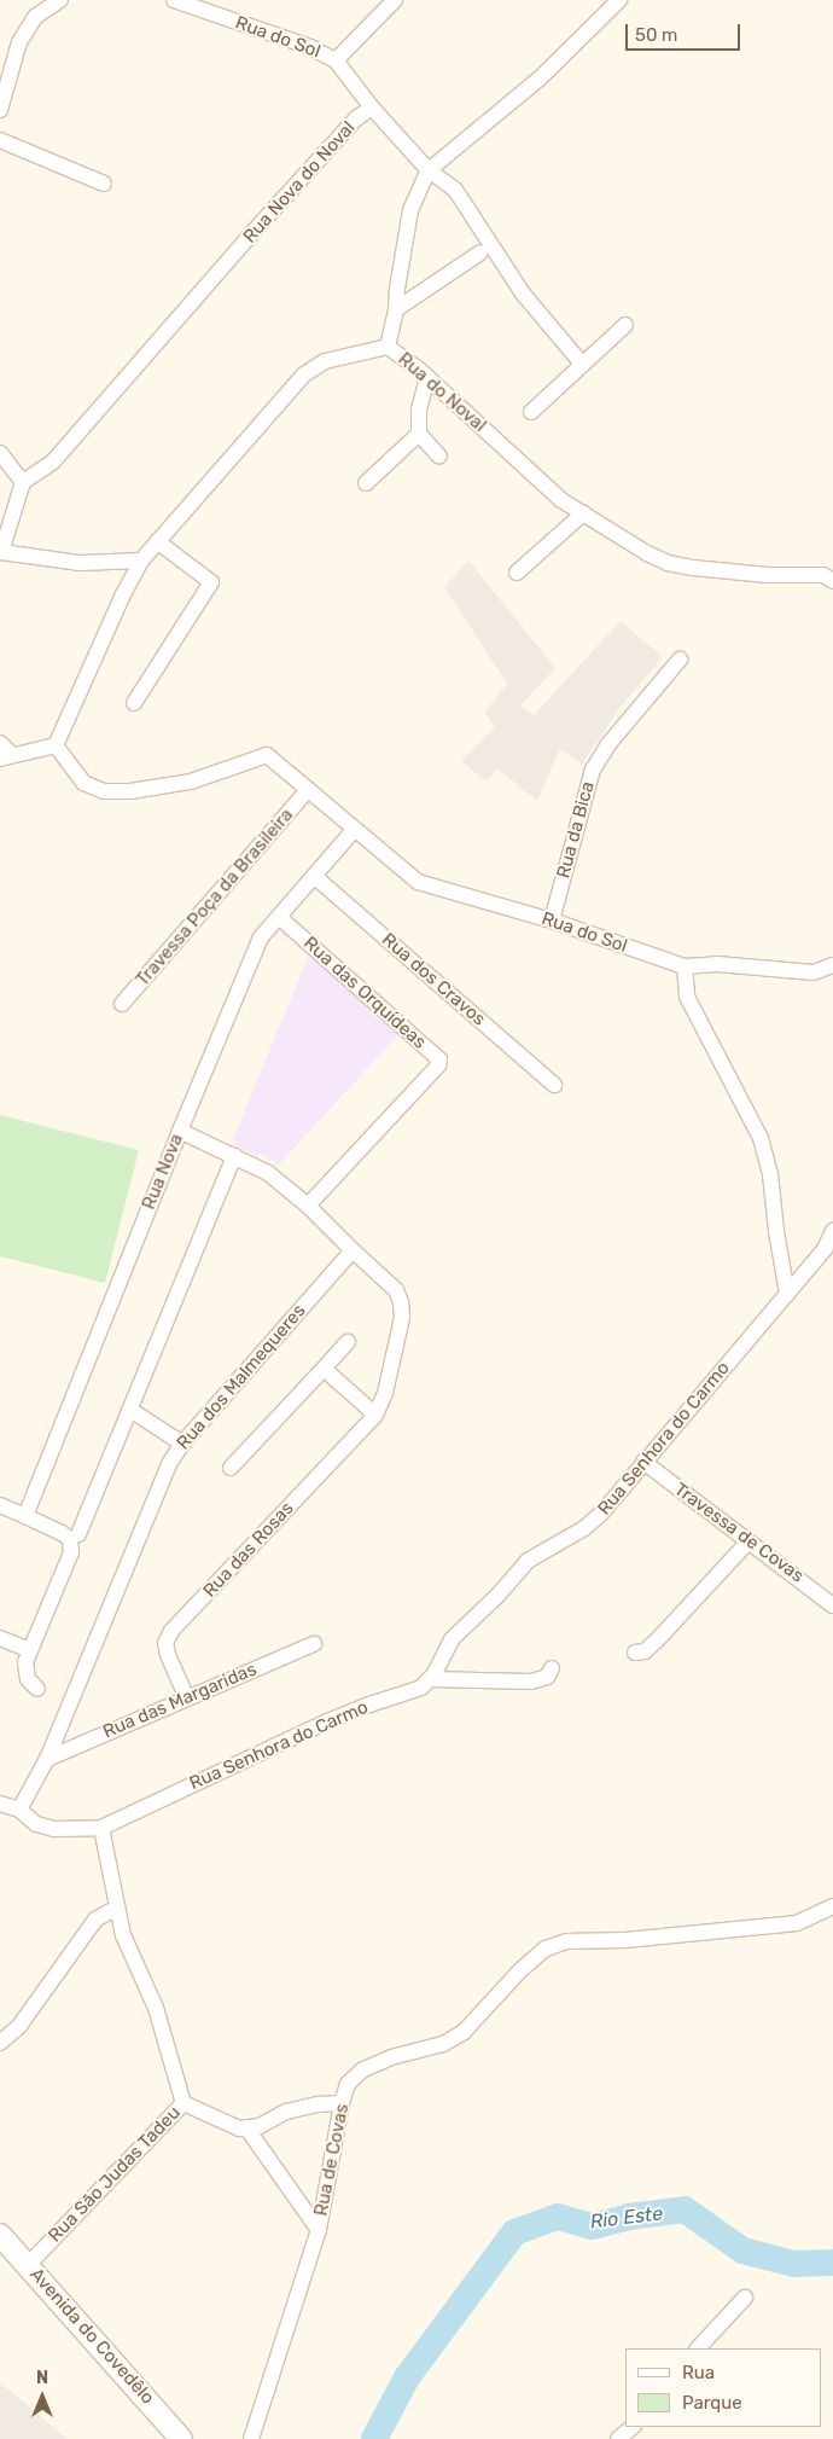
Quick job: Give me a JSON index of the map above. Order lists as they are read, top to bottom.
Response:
{
  "streets": {
    "street": [
      "Rua do Sol",
      "Rua Nova do Noval",
      "Rua do Noval",
      "Rua da Bica",
      "Travessa Poça da Brasileira",
      "Rua dos Cravos",
      "Rua das Orquídeas",
      "Rua Nova",
      "Rua dos Malmequeres",
      "Rua Senhora do Carmo",
      "Travessa de Covas",
      "Rua das Rosas",
      "Rua das Margaridas",
      "Rua de Covas",
      "Rua São Judas Tadeu",
      "Avenida do Covedêlo"
    ]
  },
  "crossings": [
    ["Rua do Sol", "Rua do Noval"],
    ["Rua do Sol", "Rua da Bica"],
    ["Rua do Sol", "Travessa Poça da Brasileira"],
    ["Rua do Sol", "Rua Nova"],
    ["Rua dos Cravos", "Rua Nova"],
    ["Rua das Orquídeas", "Rua Nova"],
    ["Rua dos Malmequeres", "Rua das Rosas"],
    ["Rua dos Malmequeres", "Rua das Margaridas"],
    ["Rua Senhora do Carmo", "Travessa de Covas"],
    ["Rua Senhora do Carmo", "Rua São Judas Tadeu"],
    ["Rua das Rosas", "Rua das Margaridas"],
    ["Rua São Judas Tadeu", "Avenida do Covedêlo"]
  ],
  "water": ["Rio Este"],
  "legend": ["Rua", "Parque"],
  "scale_bar": "50 m",
  "north": "top"
}
